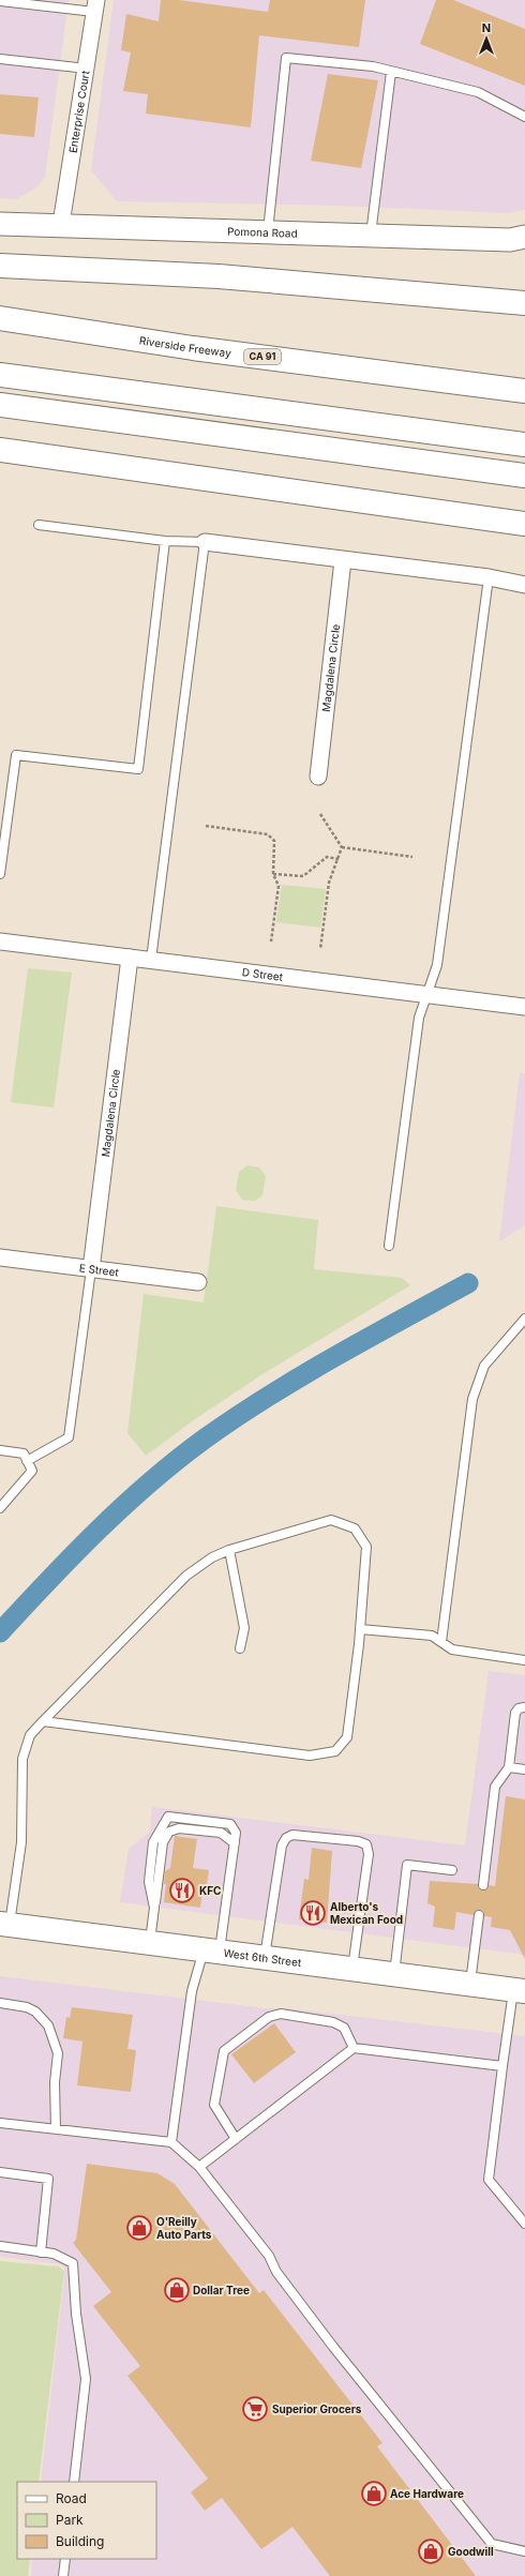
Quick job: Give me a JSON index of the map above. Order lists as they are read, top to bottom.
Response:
{
  "streets": {
    "main road": [
      "Pomona Road",
      "Riverside Freeway",
      "CA 91",
      "West 6th Street"
    ],
    "street": [
      "Enterprise Court",
      "Magdalena Circle",
      "D Street",
      "E Street"
    ]
  },
  "crossings": [
    ["Enterprise Court", "Pomona Road"],
    ["Magdalena Circle", "D Street"],
    ["Magdalena Circle", "E Street"]
  ],
  "places": {
    "restaurant": ["KFC", "Alberto's Mexican Food"],
    "shop": [
      "O'Reilly Auto Parts",
      "Dollar Tree",
      "Ace Hardware",
      "Goodwill"
    ],
    "supermarket": ["Superior Grocers"]
  },
  "legend": ["Road", "Park", "Building"],
  "north": "top"
}
